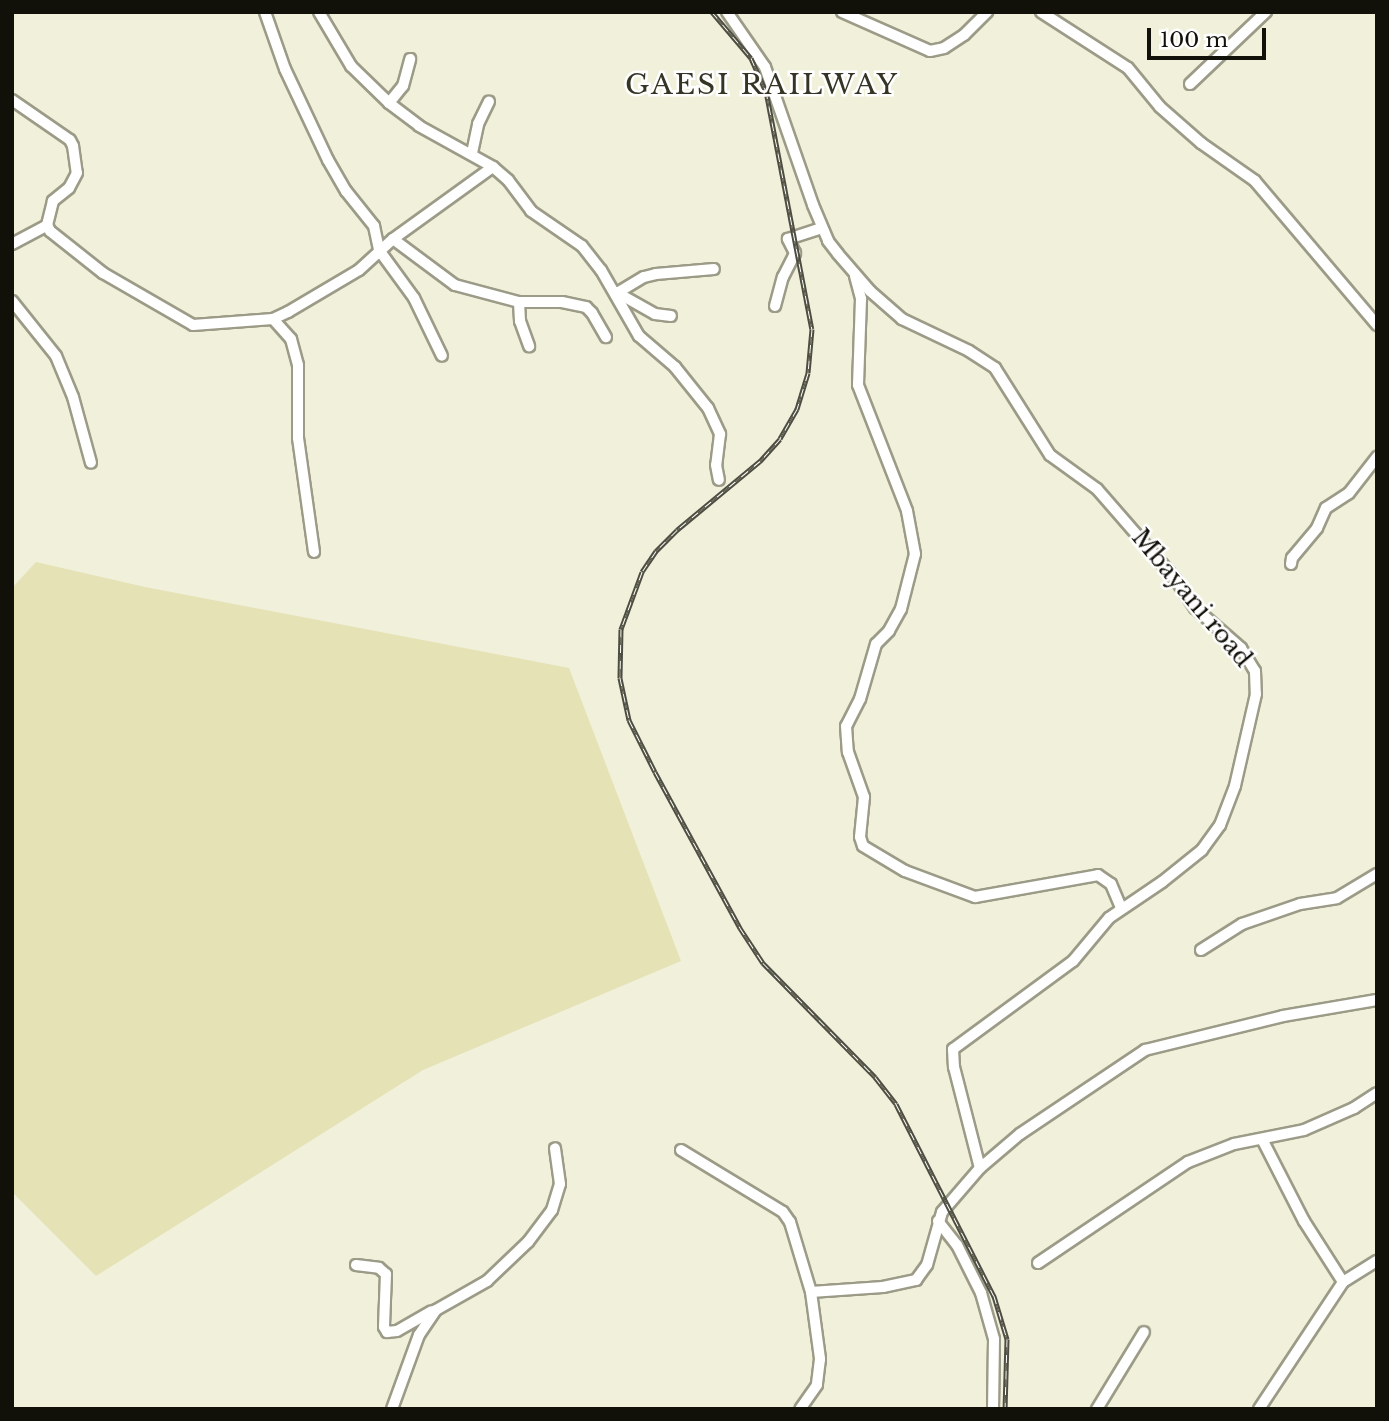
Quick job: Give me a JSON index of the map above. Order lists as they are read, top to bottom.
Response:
{
  "streets": {
    "street": ["Mbayani road"]
  },
  "districts": ["GAESI RAILWAY"],
  "scale_bar": "100 m"
}
